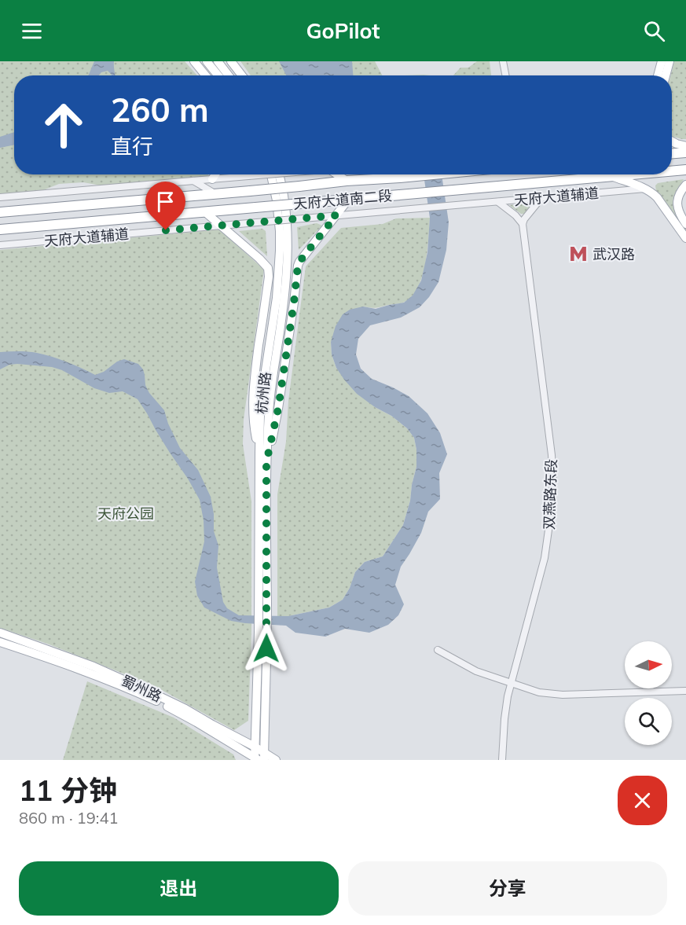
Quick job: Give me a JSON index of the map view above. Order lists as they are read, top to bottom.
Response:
{
  "streets": {
    "highway": ["天府大道南二段"],
    "main road": ["杭州路", "蜀州路"],
    "street": ["天府大道辅道", "双燕路东段"]
  },
  "crossings": [
    ["杭州路", "蜀州路"]
  ],
  "parks": ["天府公园"],
  "places": {
    "metro station": ["武汉路"]
  },
  "north": "right",
  "page": {
    "header": "GoPilot",
    "turn": ["260 m", "直行"],
    "heading": ["11 分钟", "860 m · 19:41"],
    "buttons": ["退出", "分享"]
  }
}
